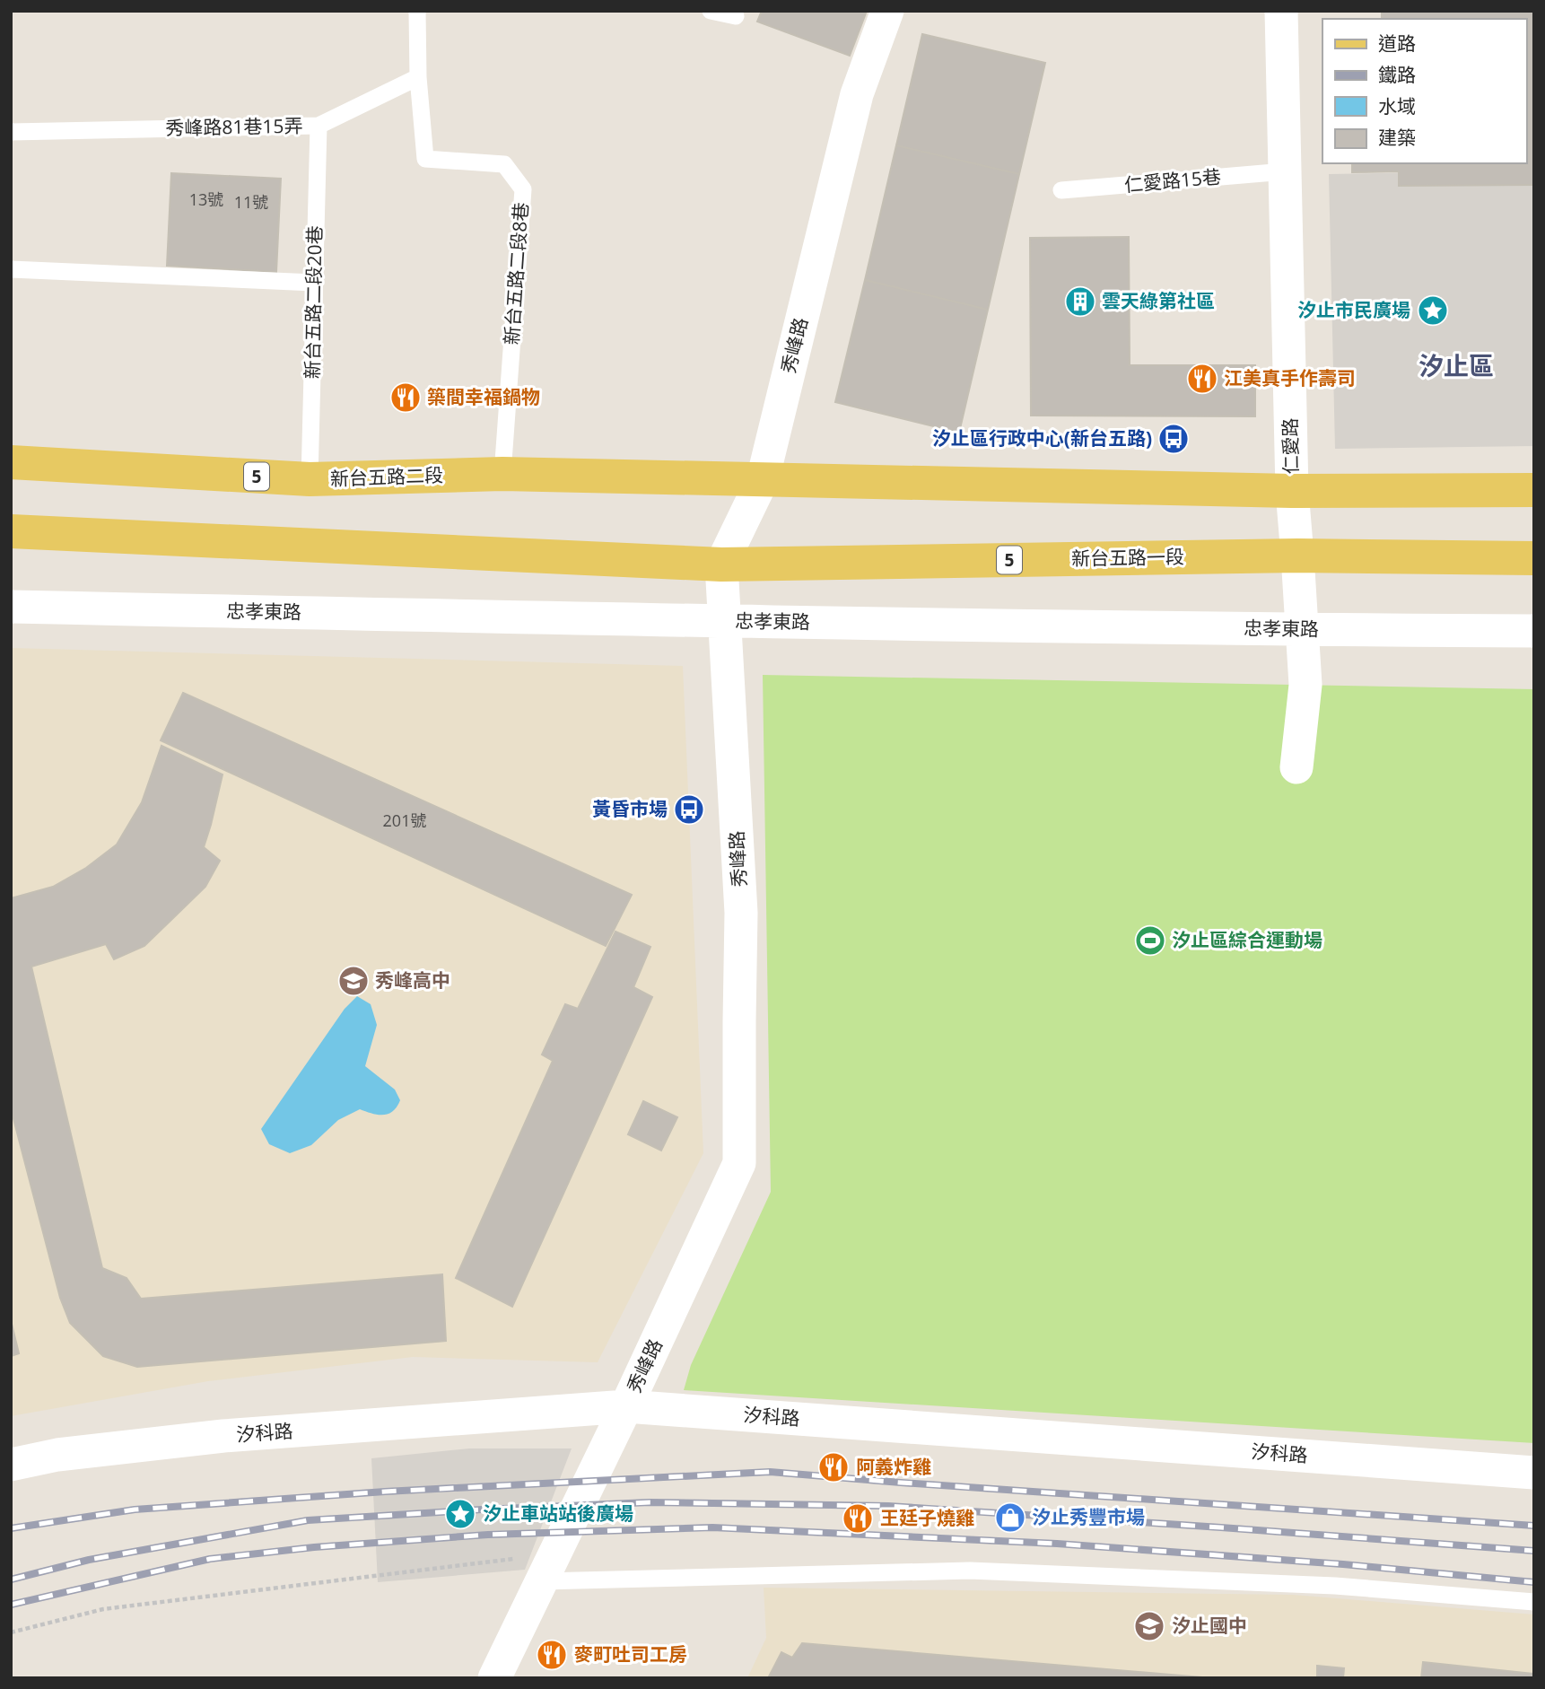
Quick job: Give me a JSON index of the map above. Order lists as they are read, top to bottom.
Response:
{
  "streets": {
    "main road": ["5", "新台五路二段", "新台五路一段"],
    "street": [
      "秀峰路",
      "仁愛路",
      "忠孝東路",
      "汐科路"
    ],
    "lane": [
      "秀峰路81巷15弄",
      "仁愛路15巷",
      "新台五路二段8巷",
      "新台五路二段20巷"
    ]
  },
  "crossings": [
    ["秀峰路81巷15弄", "新台五路二段8巷"],
    ["秀峰路81巷15弄", "新台五路二段20巷"],
    ["仁愛路15巷", "仁愛路"],
    ["新台五路二段8巷", "新台五路二段"],
    ["新台五路二段20巷", "新台五路二段"],
    ["秀峰路", "5"],
    ["秀峰路", "新台五路二段"],
    ["秀峰路", "新台五路一段"],
    ["秀峰路", "忠孝東路"],
    ["秀峰路", "汐科路"],
    ["仁愛路", "5"],
    ["仁愛路", "新台五路一段"],
    ["仁愛路", "忠孝東路"],
    ["5", "新台五路二段"],
    ["5", "新台五路一段"]
  ],
  "districts": ["汐止區"],
  "places": {
    "building": ["雲天綠第社區"],
    "place": ["汐止市民廣場", "汐止車站站後廣場"],
    "restaurant": [
      "江美真手作壽司",
      "築間幸福鍋物",
      "阿義炸雞",
      "王廷子燒雞",
      "麥町吐司工房"
    ],
    "bus stop": ["汐止區行政中心(新台五路)", "黃昏市場"],
    "sports": ["汐止區綜合運動場"],
    "school or university": ["秀峰高中", "汐止國中"],
    "shop": ["汐止秀豐市場"]
  },
  "house_numbers": ["13號", "11號", "201號"],
  "legend": [
    "道路",
    "鐵路",
    "水域",
    "建築"
  ]
}
